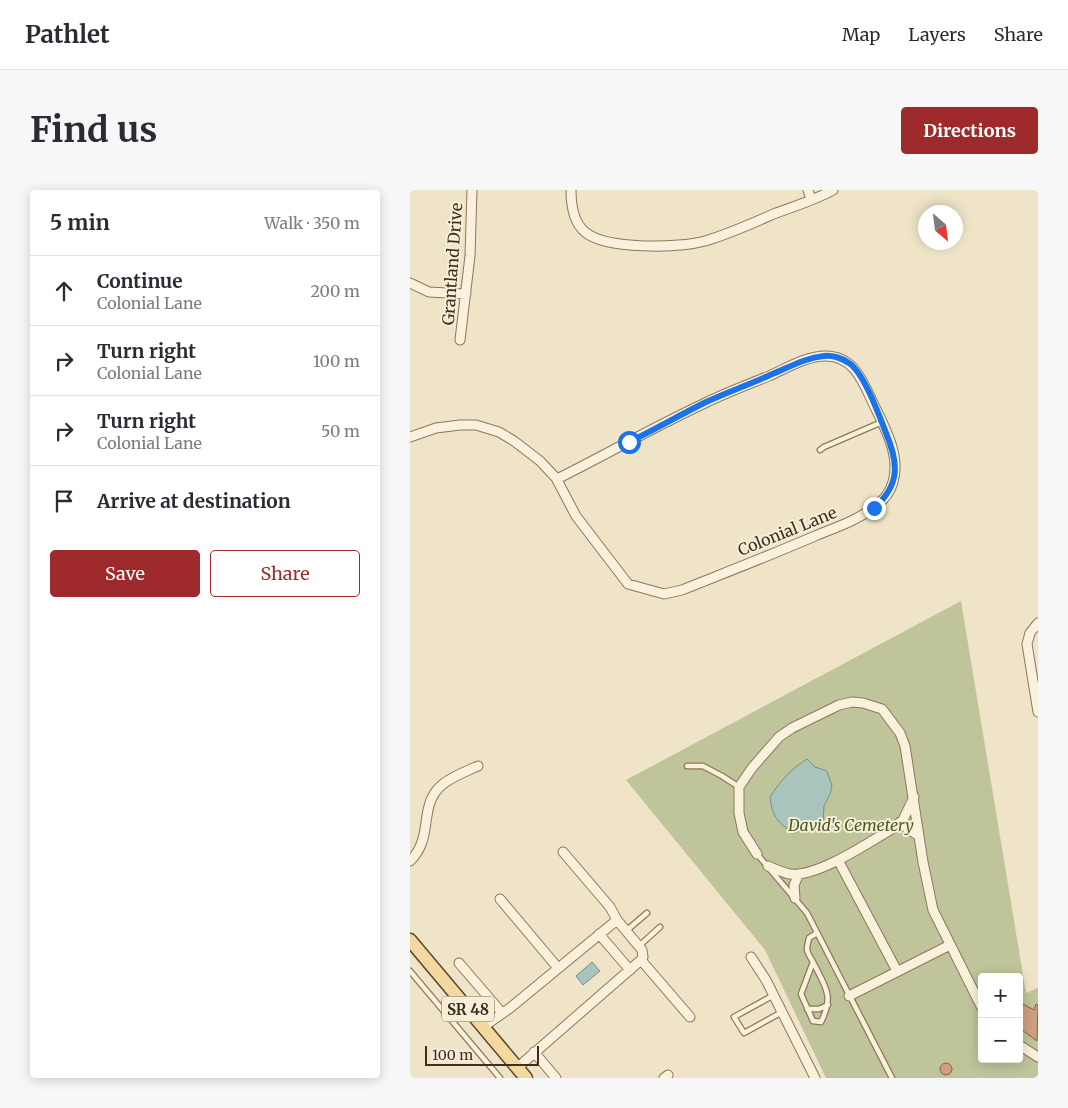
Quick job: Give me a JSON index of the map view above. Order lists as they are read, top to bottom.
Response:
{
  "streets": {
    "main road": ["SR 48"],
    "street": ["Grantland Drive", "Colonial Lane"]
  },
  "parks": ["David's Cemetery"],
  "scale_bar": "100 m",
  "north": "bottom right",
  "page": {
    "header": "Pathlet",
    "nav": ["Map", "Layers", "Share"],
    "buttons": [
      "Directions",
      ["Save", "Share"]
    ],
    "title": "Find us",
    "heading": ["5 min", "Walk · 350 m"],
    "list": [
      ["Continue", "Colonial Lane", "200 m"],
      ["Turn right", "Colonial Lane", "100 m"],
      ["Turn right", "Colonial Lane", "50 m"],
      "Arrive at destination"
    ],
    "map_buttons": ["+", "−"],
    "scale": "100 m"
  }
}
